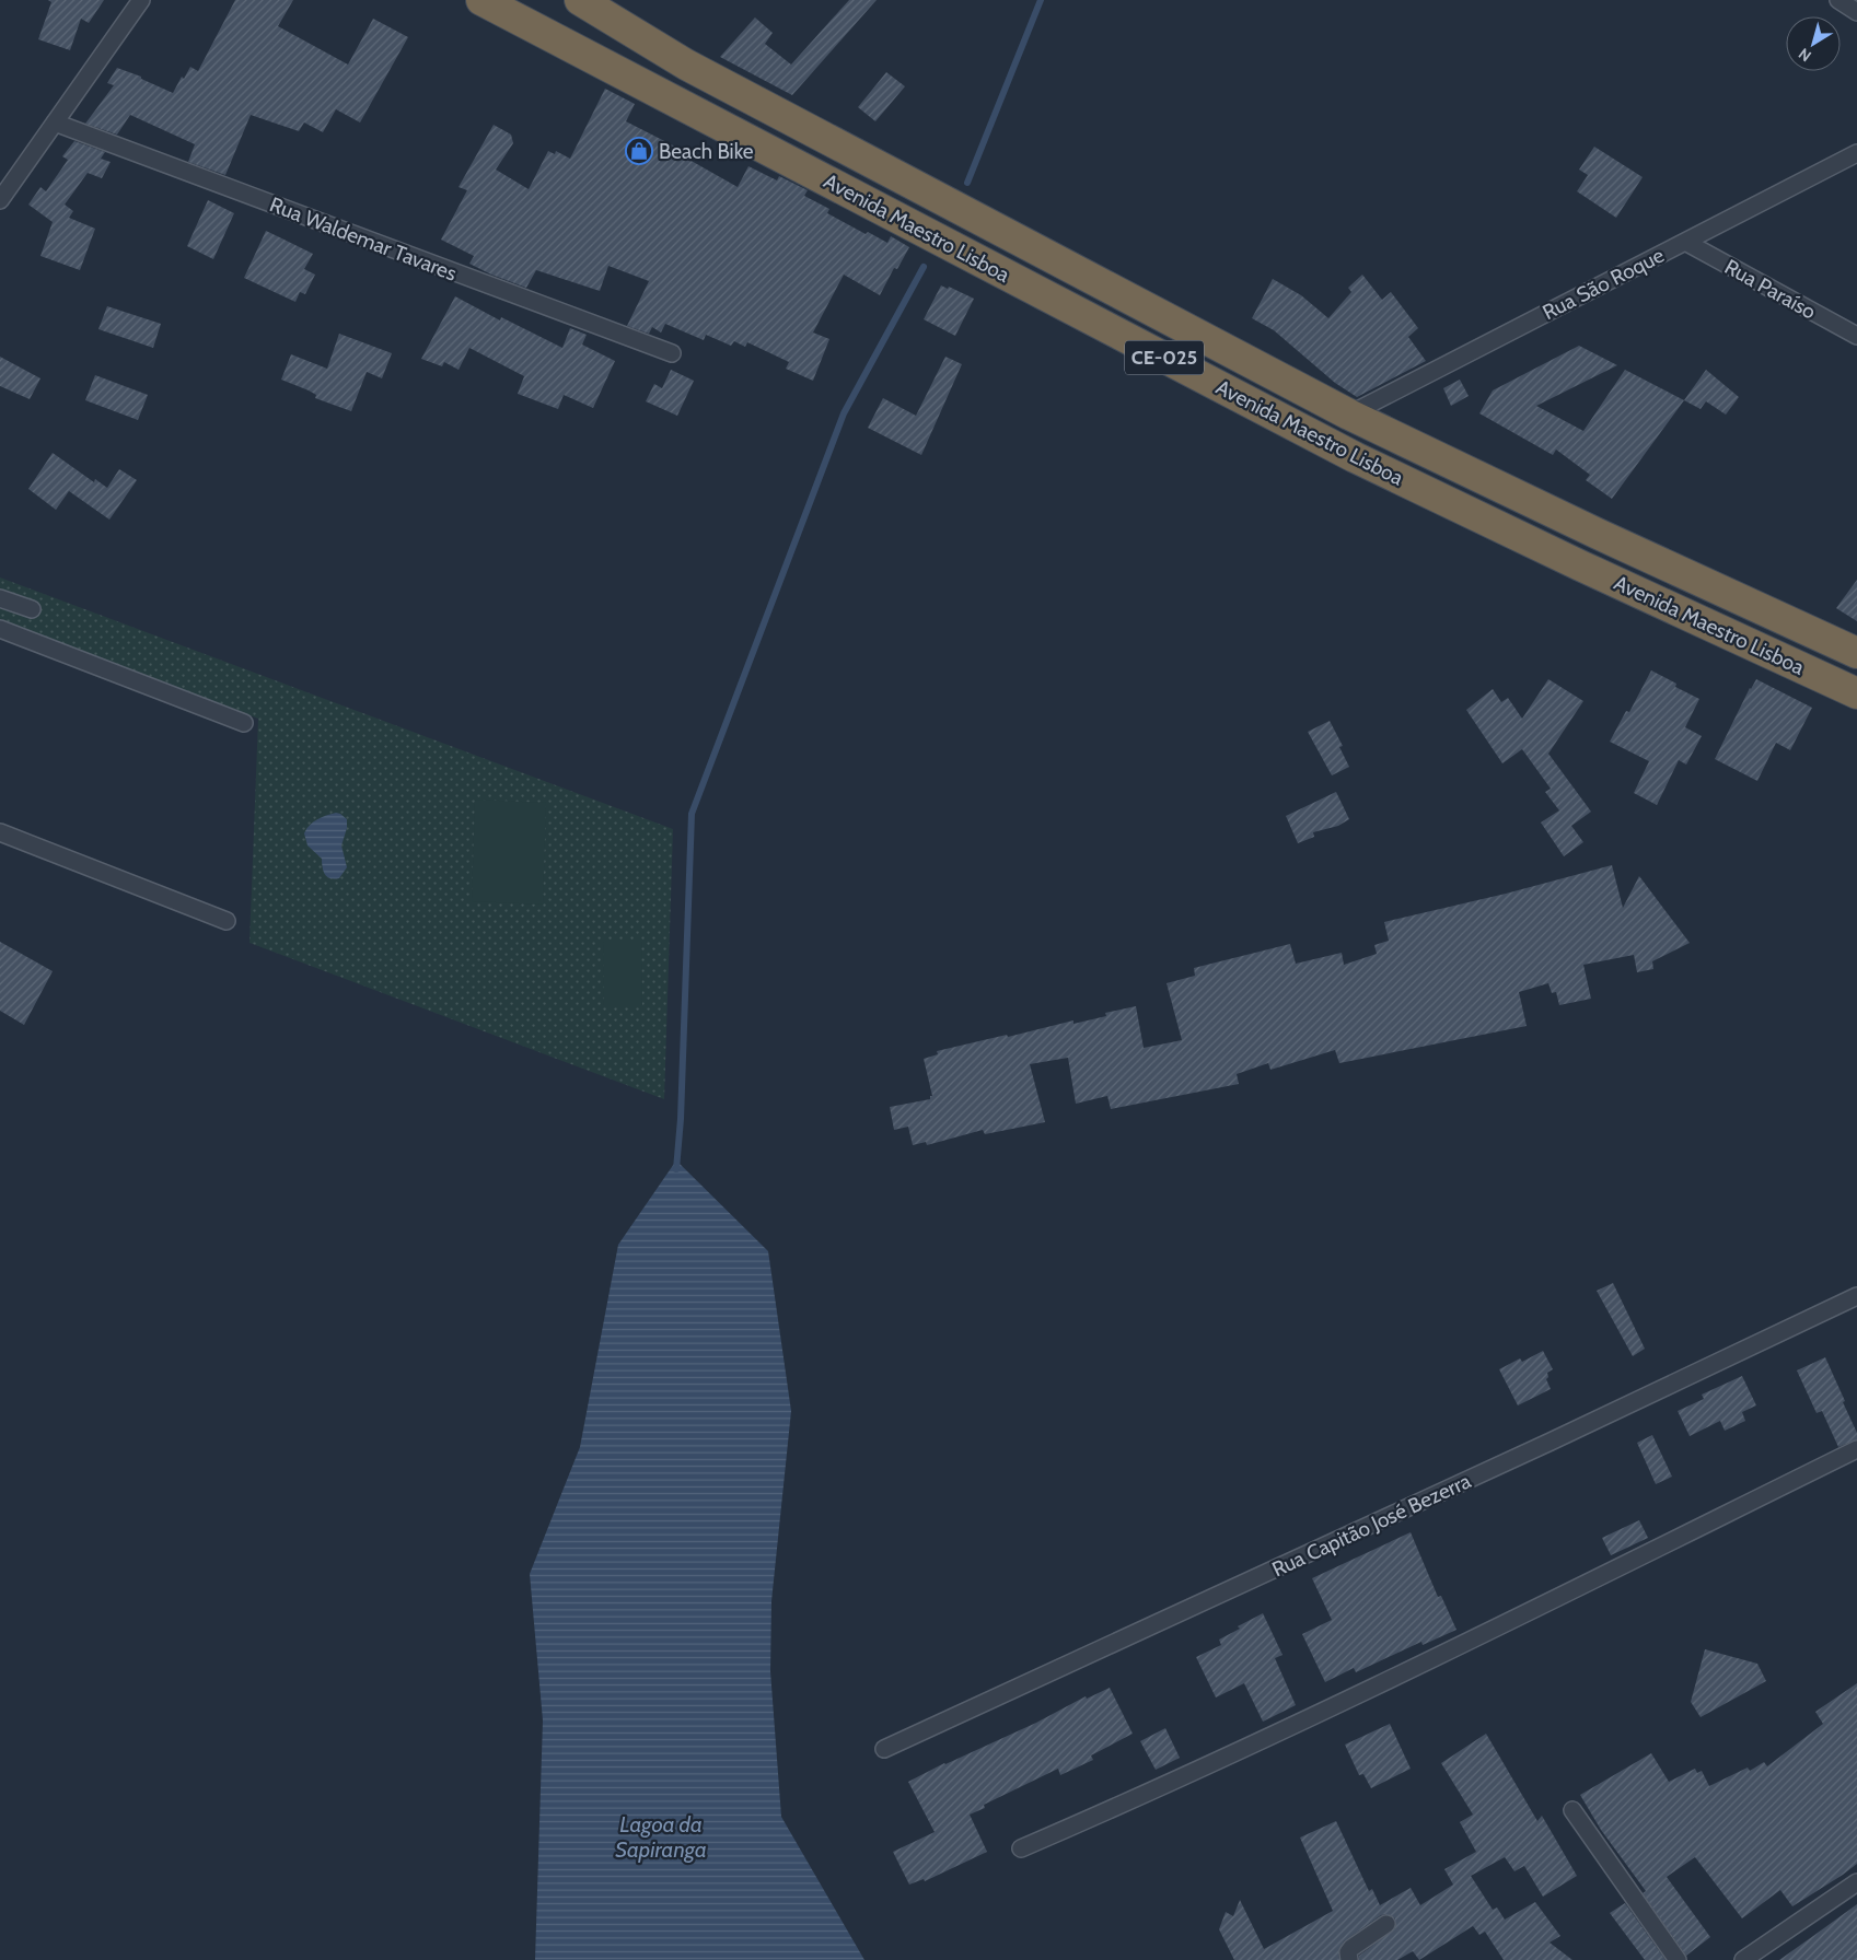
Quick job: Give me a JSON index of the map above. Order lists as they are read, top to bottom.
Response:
{
  "streets": {
    "highway": ["Avenida Maestro Lisboa", "CE-025"],
    "street": [
      "Rua Waldemar Tavares",
      "Rua São Roque",
      "Rua Paraíso",
      "Rua Capitão José Bezerra"
    ]
  },
  "crossings": [
    ["Avenida Maestro Lisboa", "Rua São Roque"],
    ["Rua São Roque", "Rua Paraíso"]
  ],
  "water": ["Lagoa da Sapiranga"],
  "places": {
    "shop": ["Beach Bike"]
  },
  "north": "bottom left"
}
